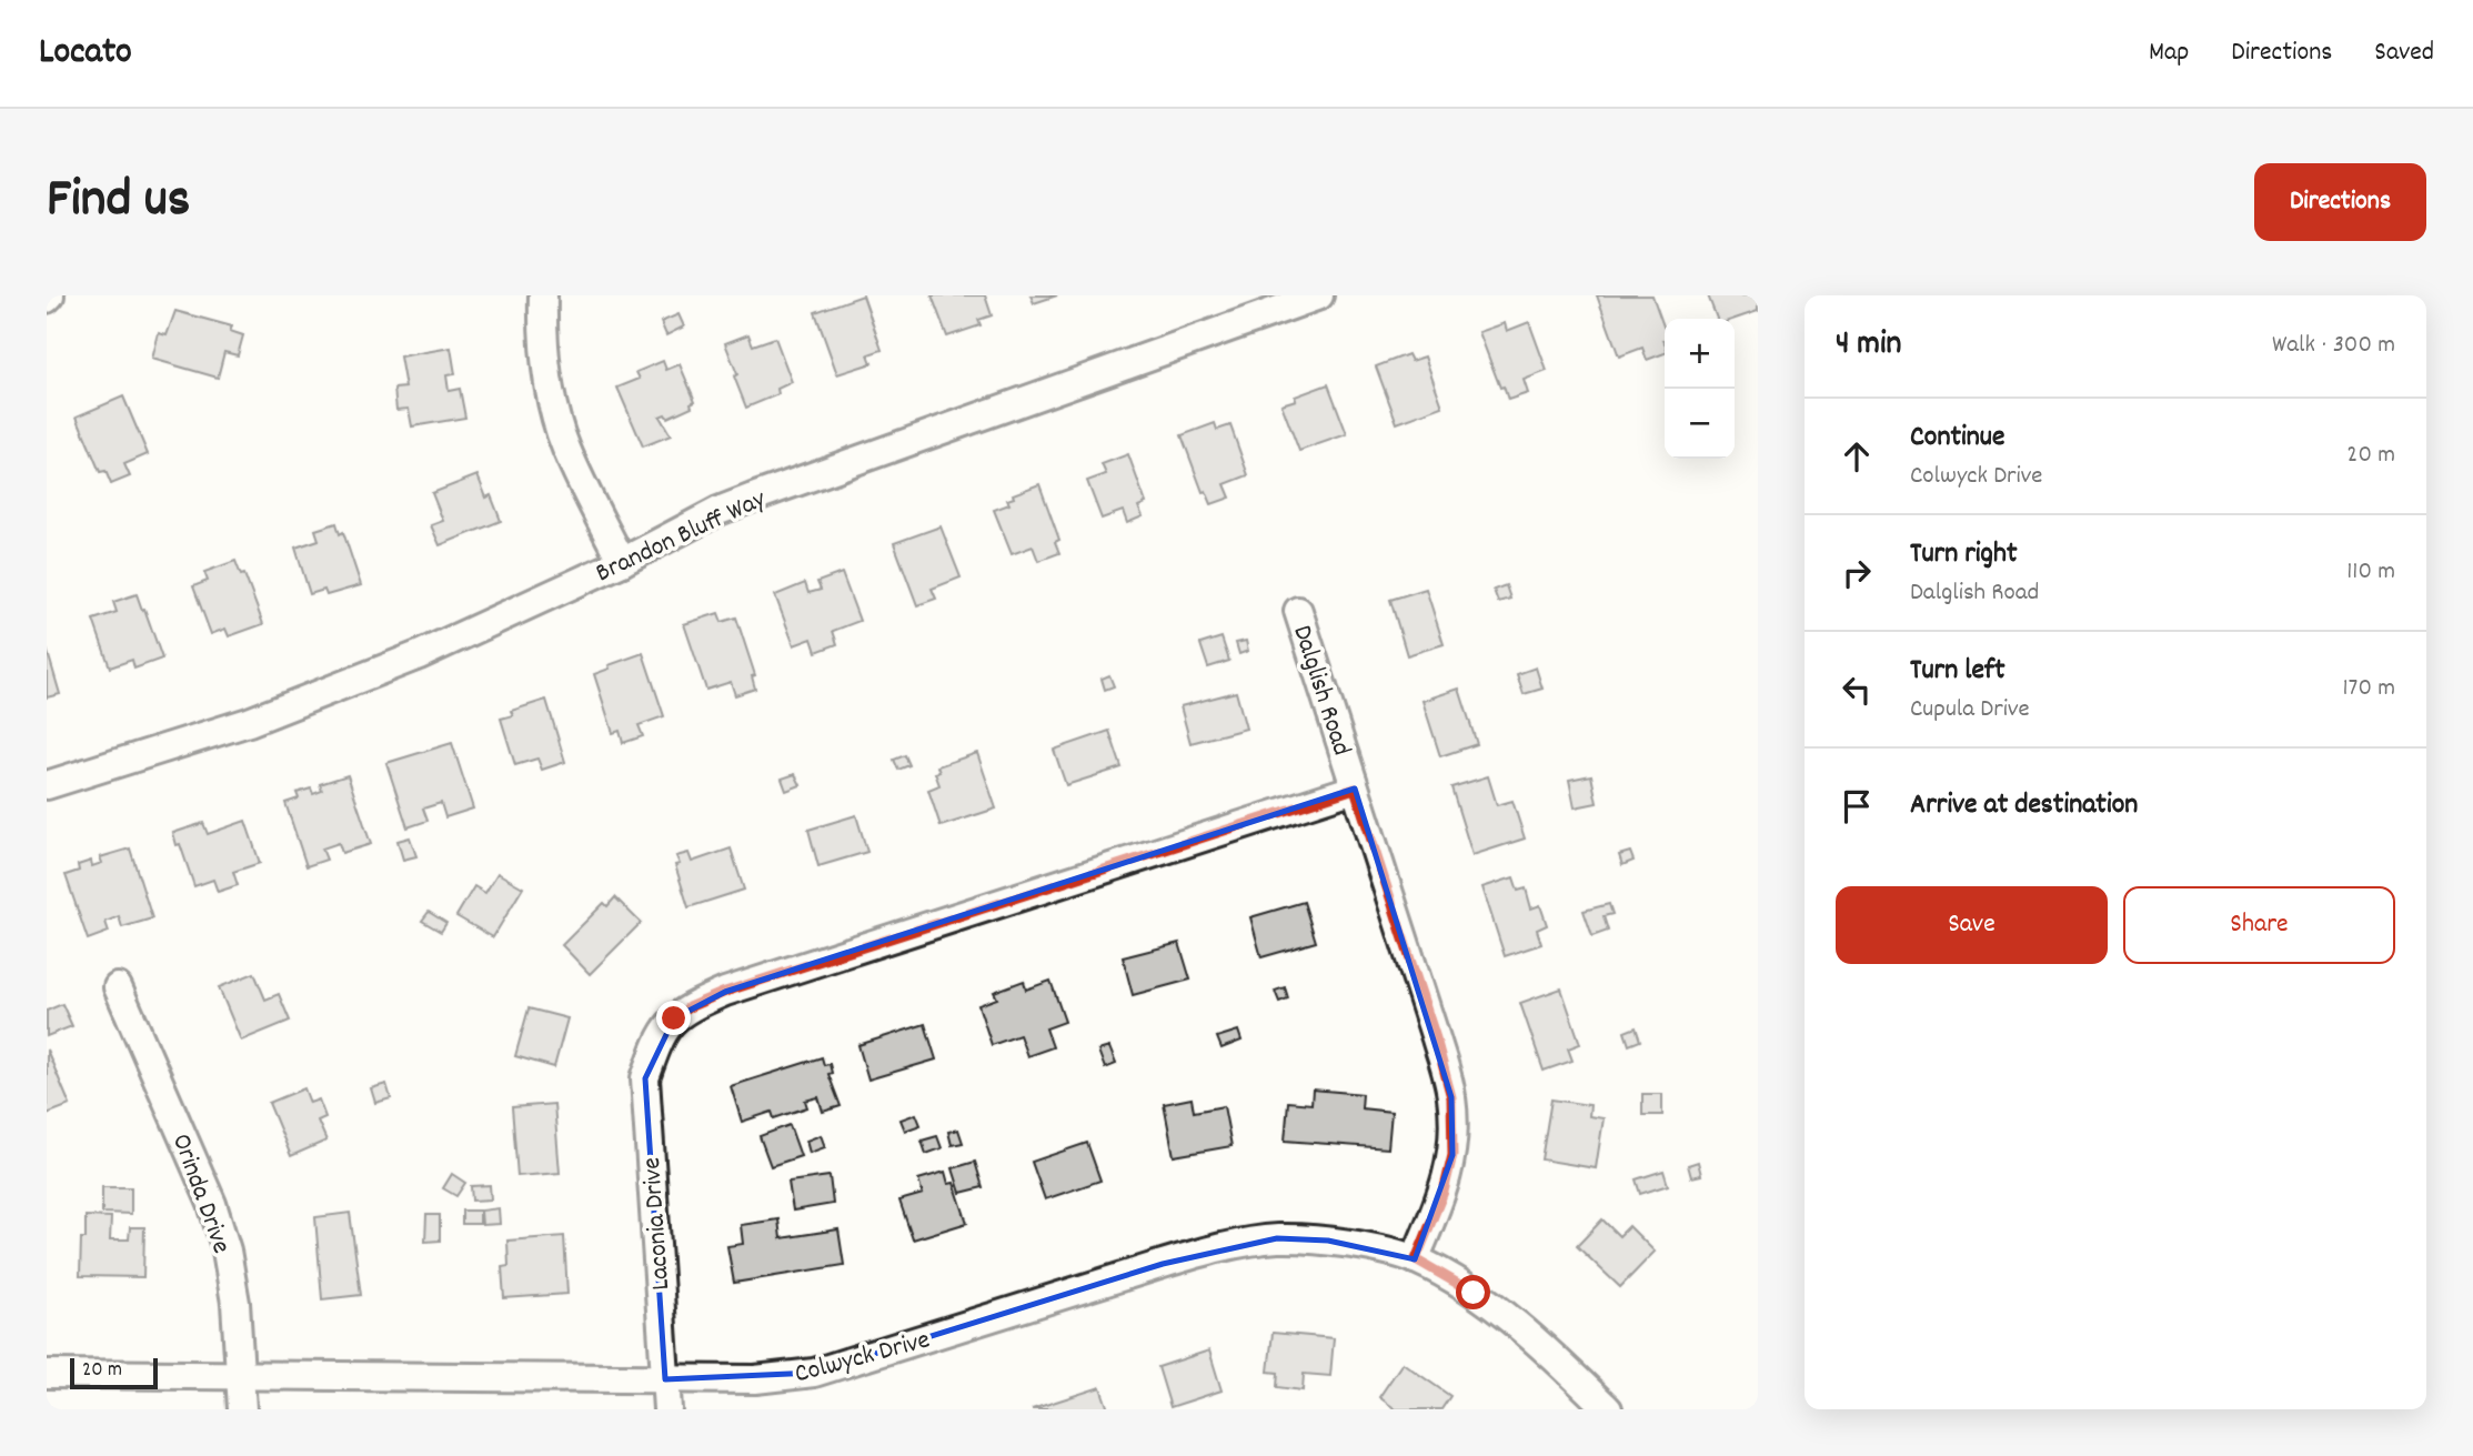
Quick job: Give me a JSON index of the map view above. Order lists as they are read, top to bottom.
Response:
{
  "streets": {
    "street": [
      "Brandon Bluff Way",
      "Dalglish Road",
      "Orinda Drive",
      "Laconia Drive",
      "Colwyck Drive"
    ]
  },
  "crossings": [
    ["Dalglish Road", "Laconia Drive"],
    ["Dalglish Road", "Colwyck Drive"],
    ["Orinda Drive", "Colwyck Drive"],
    ["Laconia Drive", "Colwyck Drive"]
  ],
  "scale_bar": "20 m",
  "page": {
    "header": "Locato",
    "nav": ["Map", "Directions", "Saved"],
    "title": "Find us",
    "buttons": [
      "Directions",
      ["Save", "Share"]
    ],
    "heading": ["4 min", "Walk · 300 m"],
    "map_buttons": ["+", "−"],
    "list": [
      ["Continue", "Colwyck Drive", "20 m"],
      ["Turn right", "Dalglish Road", "110 m"],
      ["Turn left", "Cupula Drive", "170 m"],
      "Arrive at destination"
    ],
    "scale": "20 m"
  }
}
